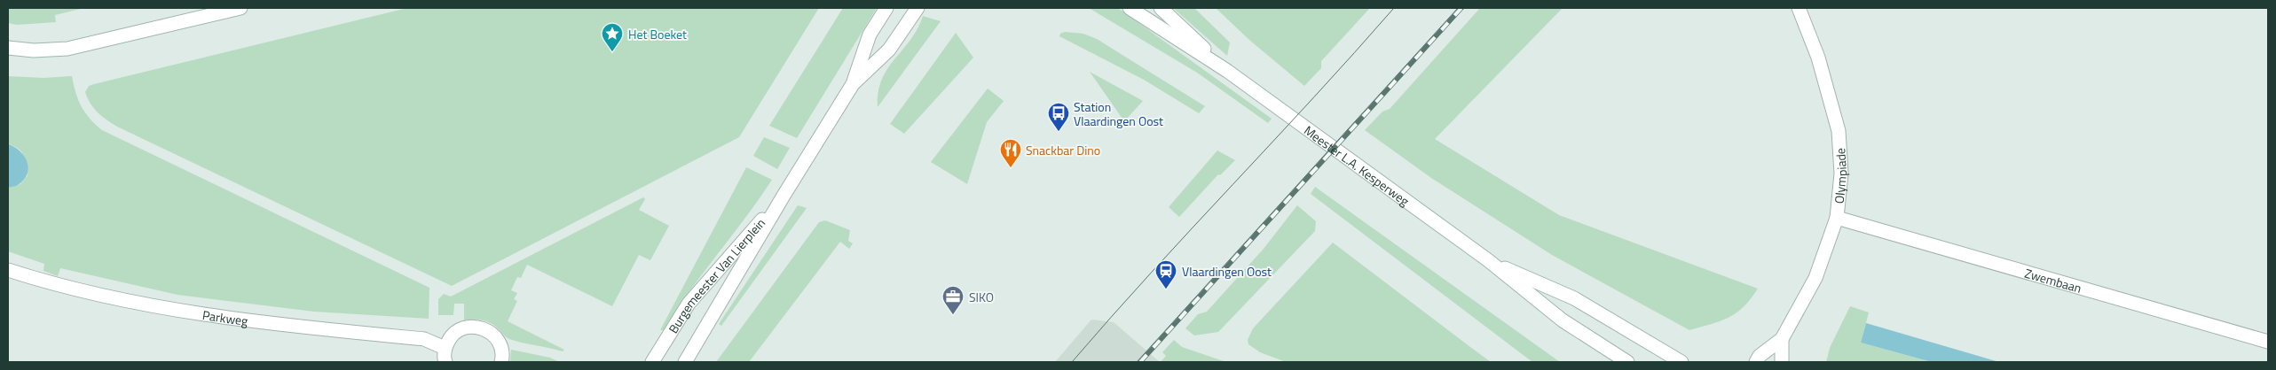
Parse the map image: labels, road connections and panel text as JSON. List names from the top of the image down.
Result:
{
  "streets": {
    "street": [
      "Meester L.A. Kesperweg",
      "Olympiade",
      "Burgemeester Van Lierplein",
      "Zwembaan",
      "Parkweg"
    ]
  },
  "crossings": [
    ["Olympiade", "Zwembaan"]
  ],
  "places": {
    "place": ["Het Boeket"],
    "bus stop": ["Station Vlaardingen Oost"],
    "restaurant": ["Snackbar Dino"],
    "station": ["Vlaardingen Oost"],
    "office": ["SIKO"]
  }
}
